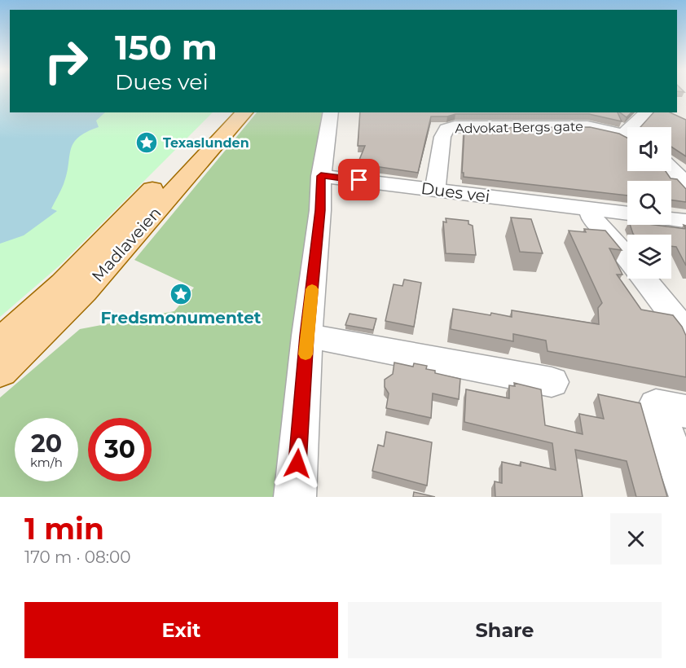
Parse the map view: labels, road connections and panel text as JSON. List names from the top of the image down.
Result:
{
  "streets": {
    "main road": ["Madlaveien"],
    "street": ["Advokat Bergs gate", "Dues vei"]
  },
  "crossings": [
    ["Advokat Bergs gate", "Dues vei"]
  ],
  "places": {
    "place": ["Texaslunden", "Fredsmonumentet"]
  },
  "page": {
    "turn": ["150 m", "Dues vei"],
    "speed": "20 km/h",
    "limit": "30",
    "heading": ["1 min", "170 m · 08:00"],
    "buttons": ["Exit", "Share"]
  }
}
